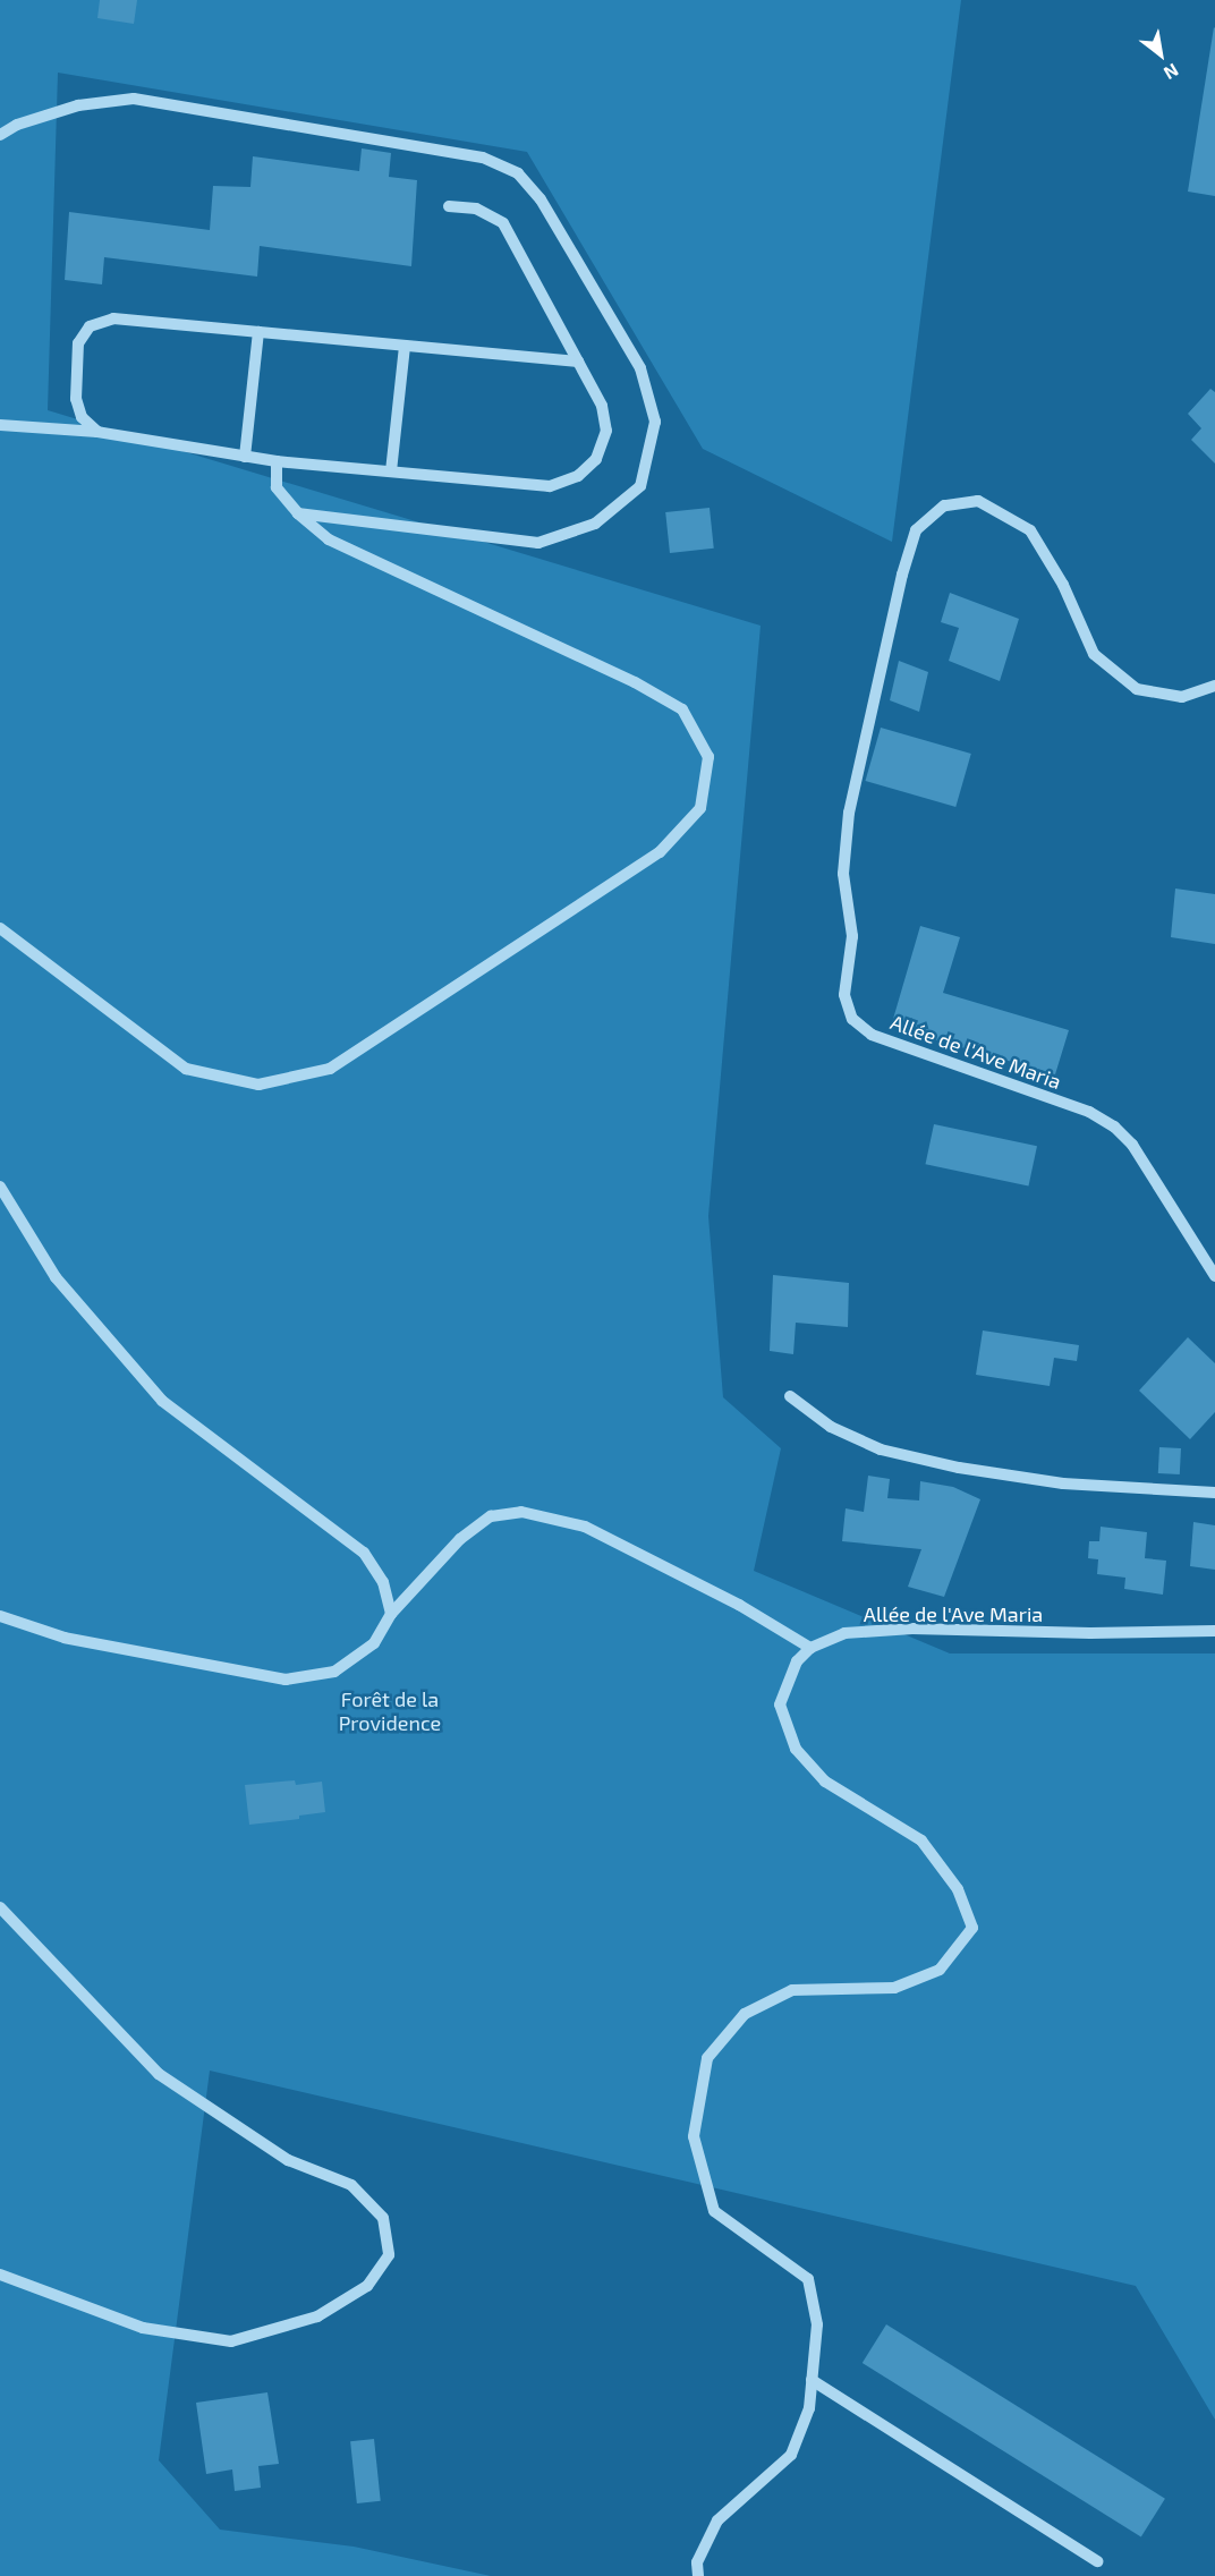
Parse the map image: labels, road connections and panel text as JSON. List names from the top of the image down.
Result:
{
  "streets": {
    "street": ["Allée de l'Ave Maria"]
  },
  "parks": ["Forêt de la Providence"],
  "north": "bottom right"
}
